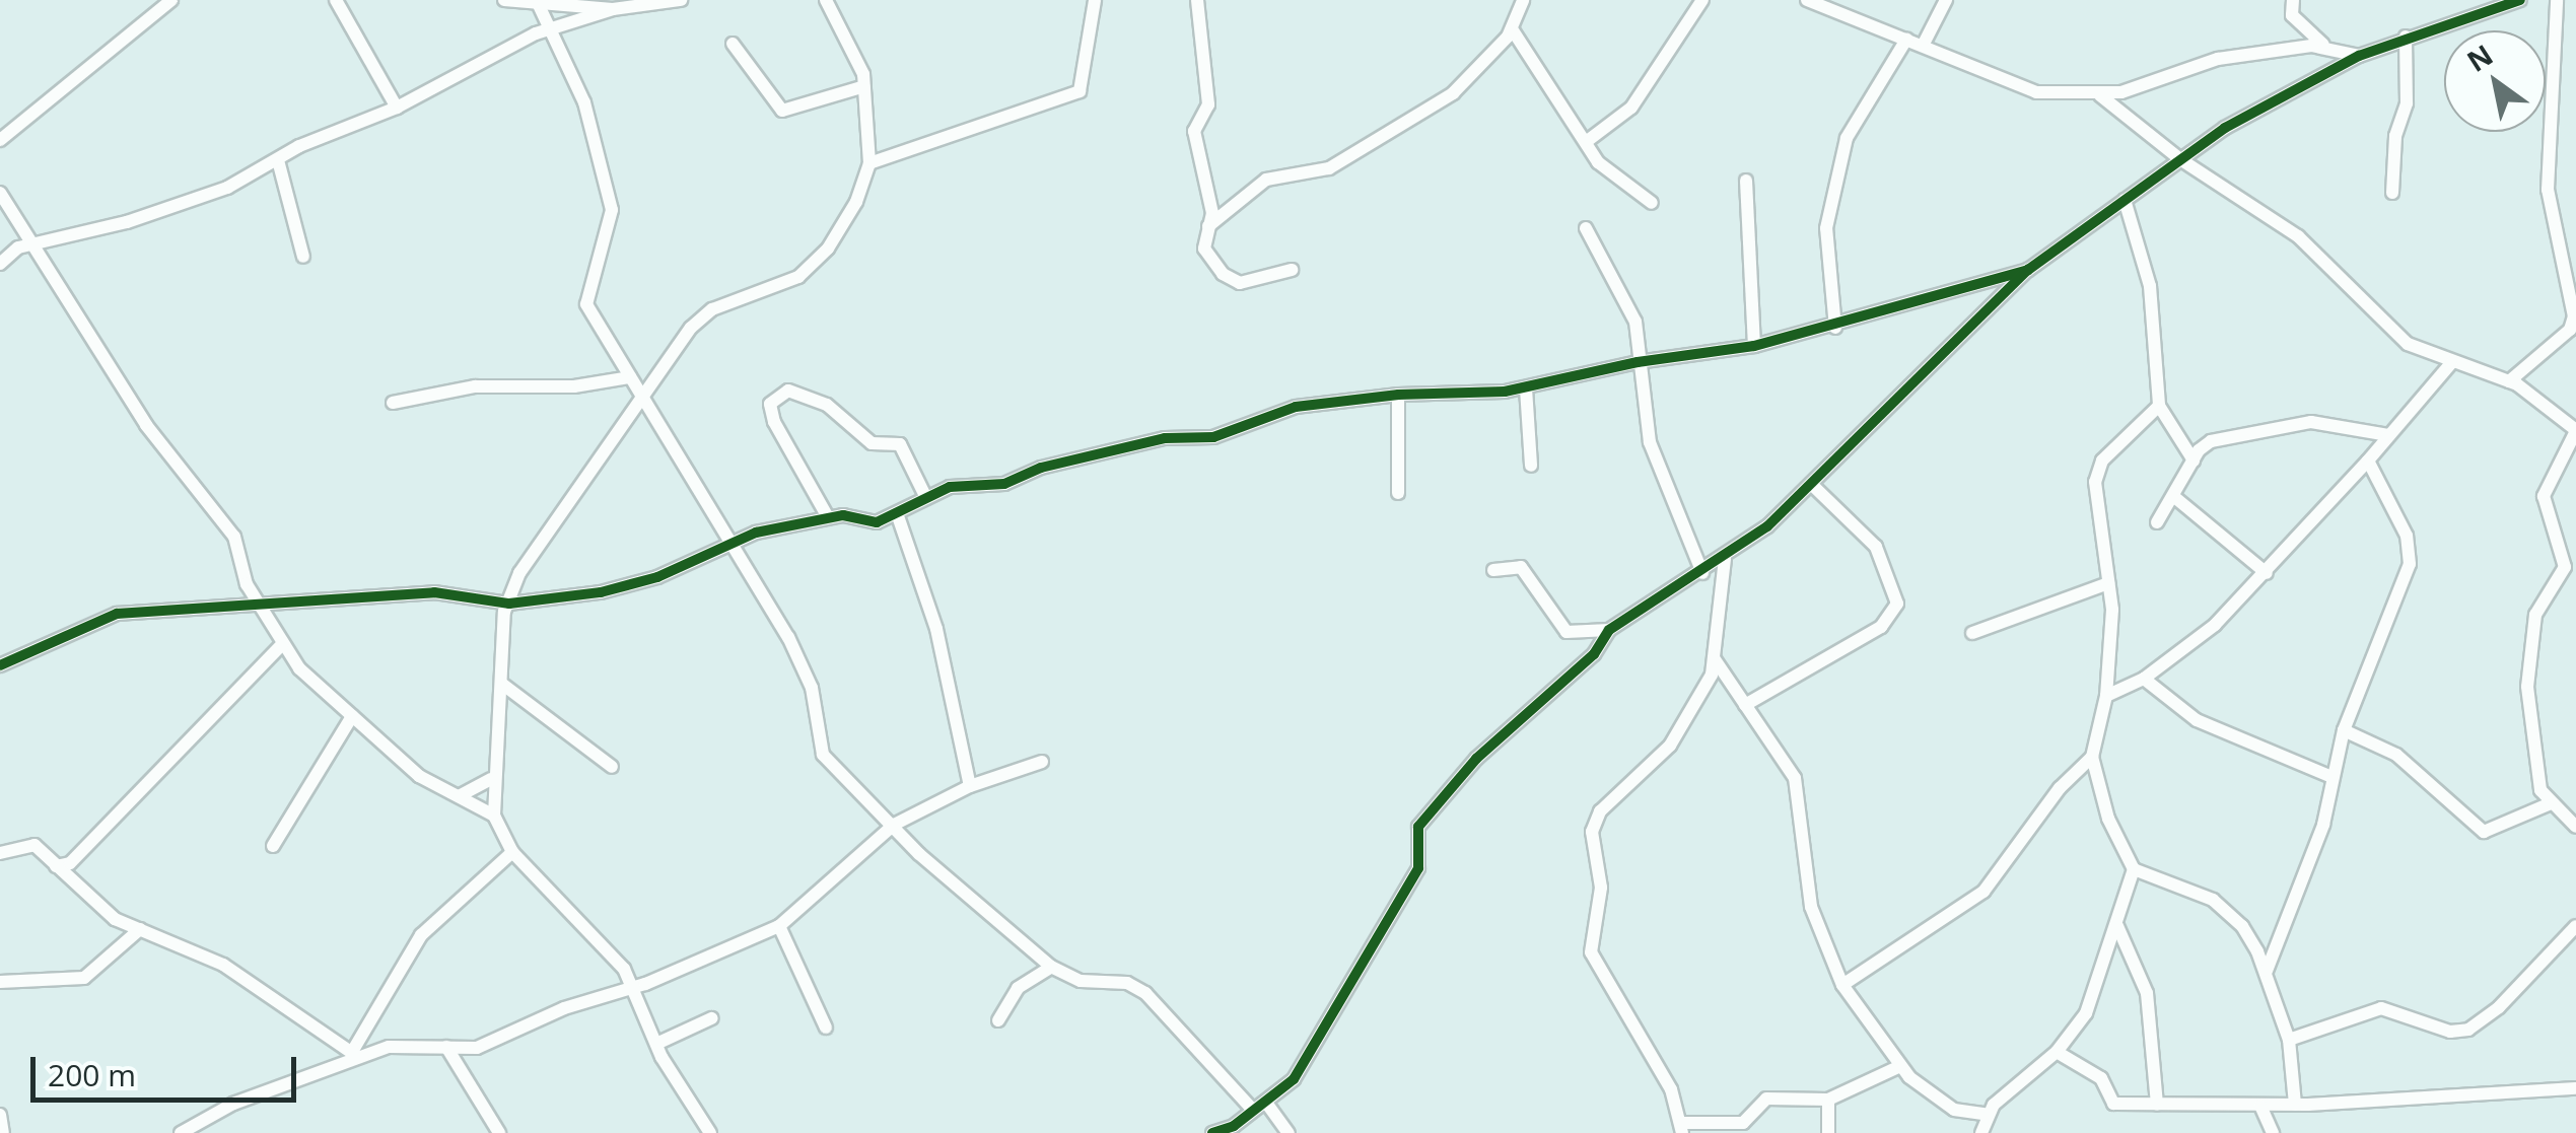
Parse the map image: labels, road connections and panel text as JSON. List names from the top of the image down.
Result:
{
  "scale_bar": "200 m",
  "north": "top left"
}
